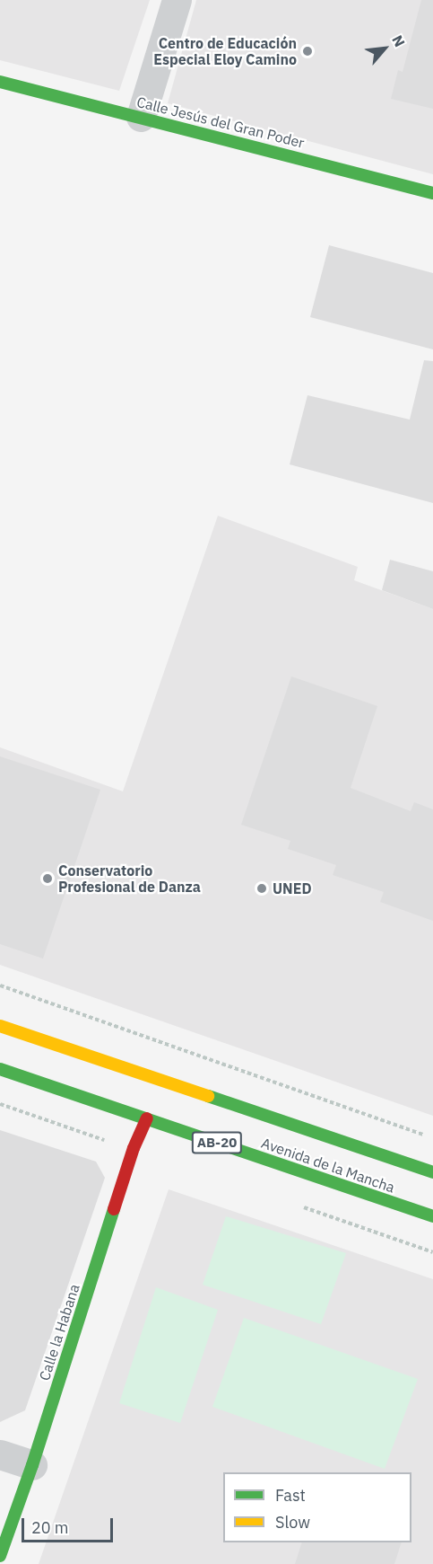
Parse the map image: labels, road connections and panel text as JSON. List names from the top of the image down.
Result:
{
  "streets": {
    "street": [
      "Calle Jesús del Gran Poder",
      "AB-20",
      "Avenida de la Mancha",
      "Calle la Habana"
    ]
  },
  "crossings": [
    ["Avenida de la Mancha", "Calle la Habana"]
  ],
  "places": ["Centro de Educación Especial Eloy Camino", "Conservatorio Profesional de Danza", "UNED"],
  "legend": ["Fast", "Slow"],
  "scale_bar": "20 m",
  "north": "top right"
}
